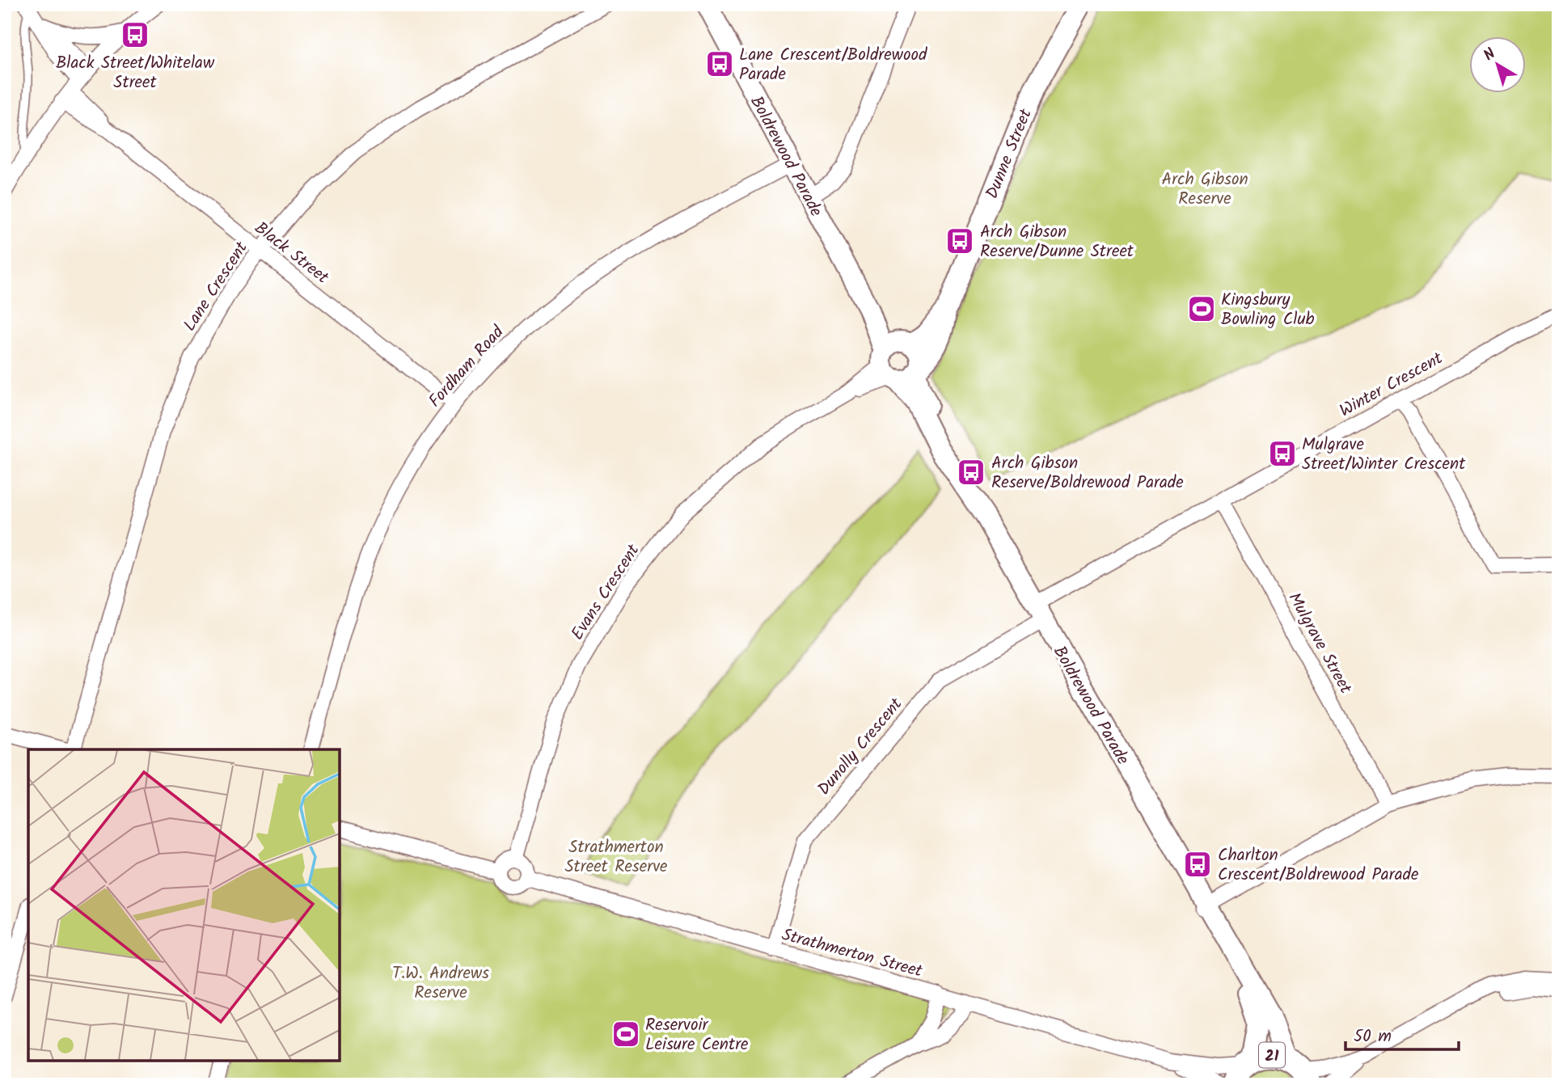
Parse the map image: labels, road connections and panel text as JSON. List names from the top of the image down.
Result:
{
  "streets": {
    "main road": ["Dunne Street", "Boldrewood Parade", "21"],
    "street": [
      "Black Street",
      "Lane Crescent",
      "Fordham Road",
      "Winter Crescent",
      "Evans Crescent",
      "Mulgrave Street",
      "Dunolly Crescent",
      "Strathmerton Street"
    ]
  },
  "crossings": [
    ["Dunne Street", "Boldrewood Parade"],
    ["Dunne Street", "Evans Crescent"],
    ["Boldrewood Parade", "Fordham Road"],
    ["Boldrewood Parade", "Winter Crescent"],
    ["Boldrewood Parade", "Evans Crescent"],
    ["Boldrewood Parade", "Dunolly Crescent"],
    ["Boldrewood Parade", "Strathmerton Street"],
    ["Boldrewood Parade", "21"],
    ["Black Street", "Lane Crescent"],
    ["Black Street", "Fordham Road"],
    ["Winter Crescent", "Mulgrave Street"],
    ["Winter Crescent", "Dunolly Crescent"],
    ["Evans Crescent", "Strathmerton Street"],
    ["Dunolly Crescent", "Strathmerton Street"],
    ["Strathmerton Street", "21"]
  ],
  "parks": ["Arch Gibson Reserve", "Strathmerton Street Reserve", "T.W. Andrews Reserve"],
  "places": {
    "bus stop": [
      "Black Street/Whitelaw Street",
      "Lane Crescent/Boldrewood Parade",
      "Arch Gibson Reserve/Dunne Street",
      "Mulgrave Street/Winter Crescent",
      "Arch Gibson Reserve/Boldrewood Parade",
      "Charlton Crescent/Boldrewood Parade"
    ],
    "sports": ["Kingsbury Bowling Club", "Reservoir Leisure Centre"]
  },
  "scale_bar": "50 m",
  "north": "top left"
}
